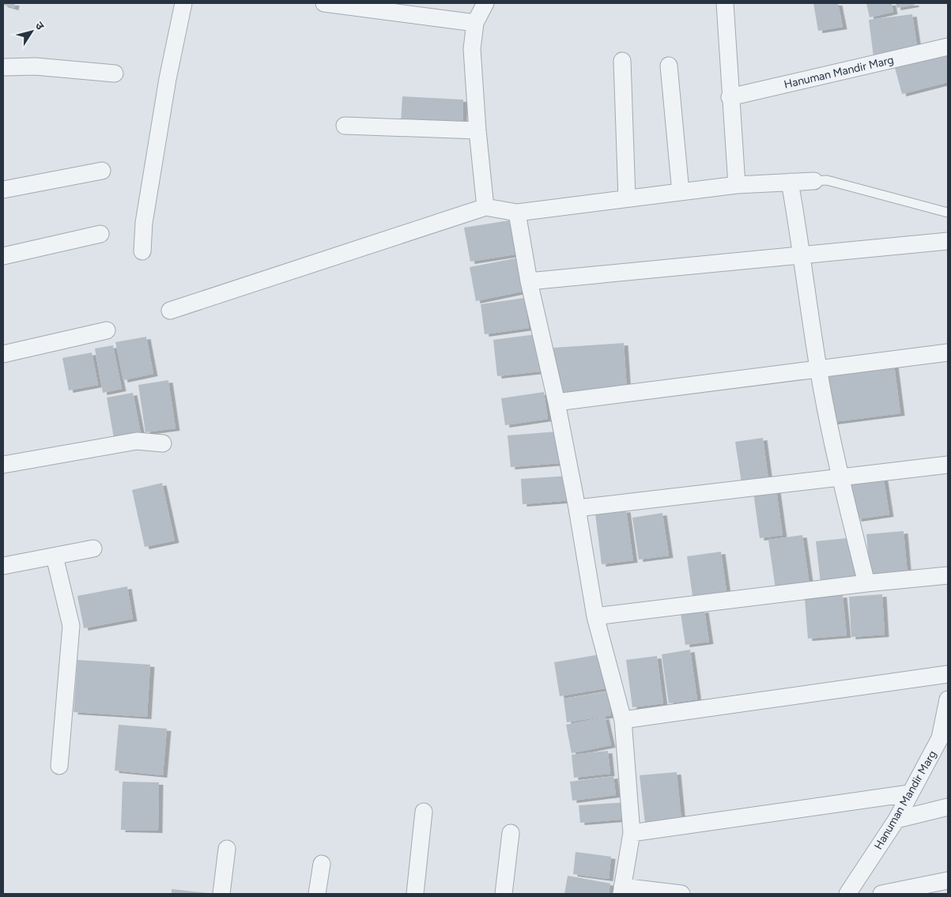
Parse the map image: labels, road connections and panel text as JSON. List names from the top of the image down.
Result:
{
  "streets": {
    "street": ["Hanuman Mandir Marg"]
  },
  "north": "top right"
}
